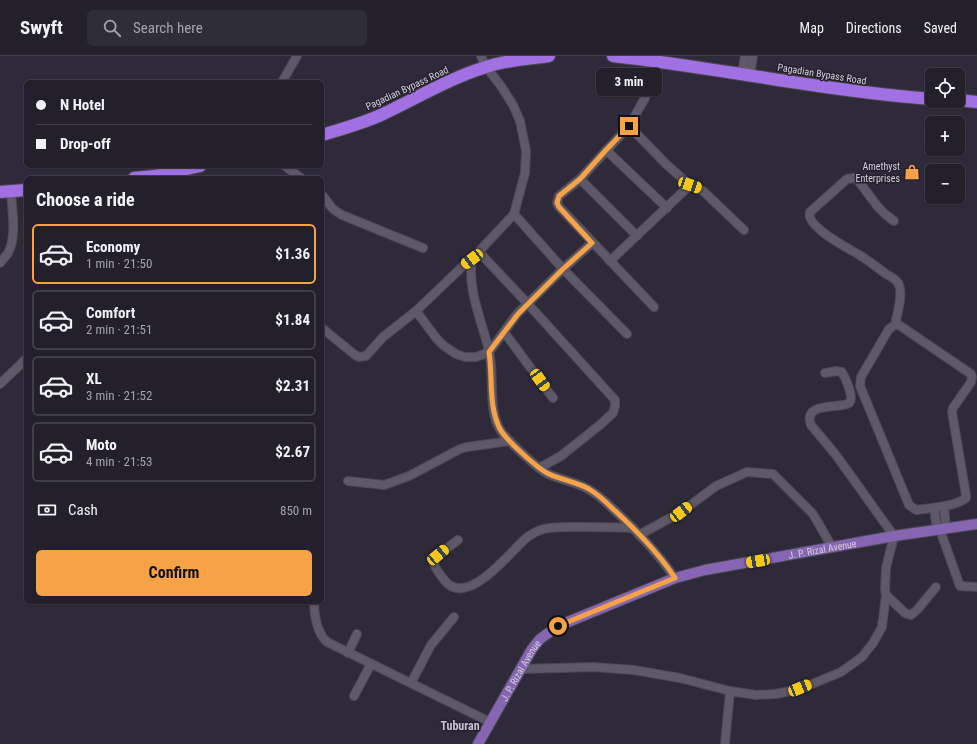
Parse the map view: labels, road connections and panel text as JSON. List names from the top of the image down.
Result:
{
  "streets": {
    "highway": ["Pagadian Bypass Road"],
    "main road": ["J. P. Rizal Avenue"]
  },
  "districts": ["Tuburan"],
  "places": {
    "shop": ["Amethyst Enterprises"]
  },
  "page": {
    "header": "Swyft",
    "search": "Search here",
    "nav": ["Map", "Directions", "Saved"],
    "map_buttons": ["+", "−"],
    "bubble": "3 min",
    "banner": ["N Hotel", "Drop-off"],
    "heading": "Choose a ride",
    "list": [
      {
        "name": "Economy",
        "note": "1 min · 21:50",
        "value": "$1.36"
      },
      {
        "name": "Comfort",
        "note": "2 min · 21:51",
        "value": "$1.84"
      },
      {
        "name": "XL",
        "note": "3 min · 21:52",
        "value": "$2.31"
      },
      {
        "name": "Moto",
        "note": "4 min · 21:53",
        "value": "$2.67"
      }
    ],
    "pay": ["Cash", "850 m"],
    "buttons": "Confirm"
  }
}
